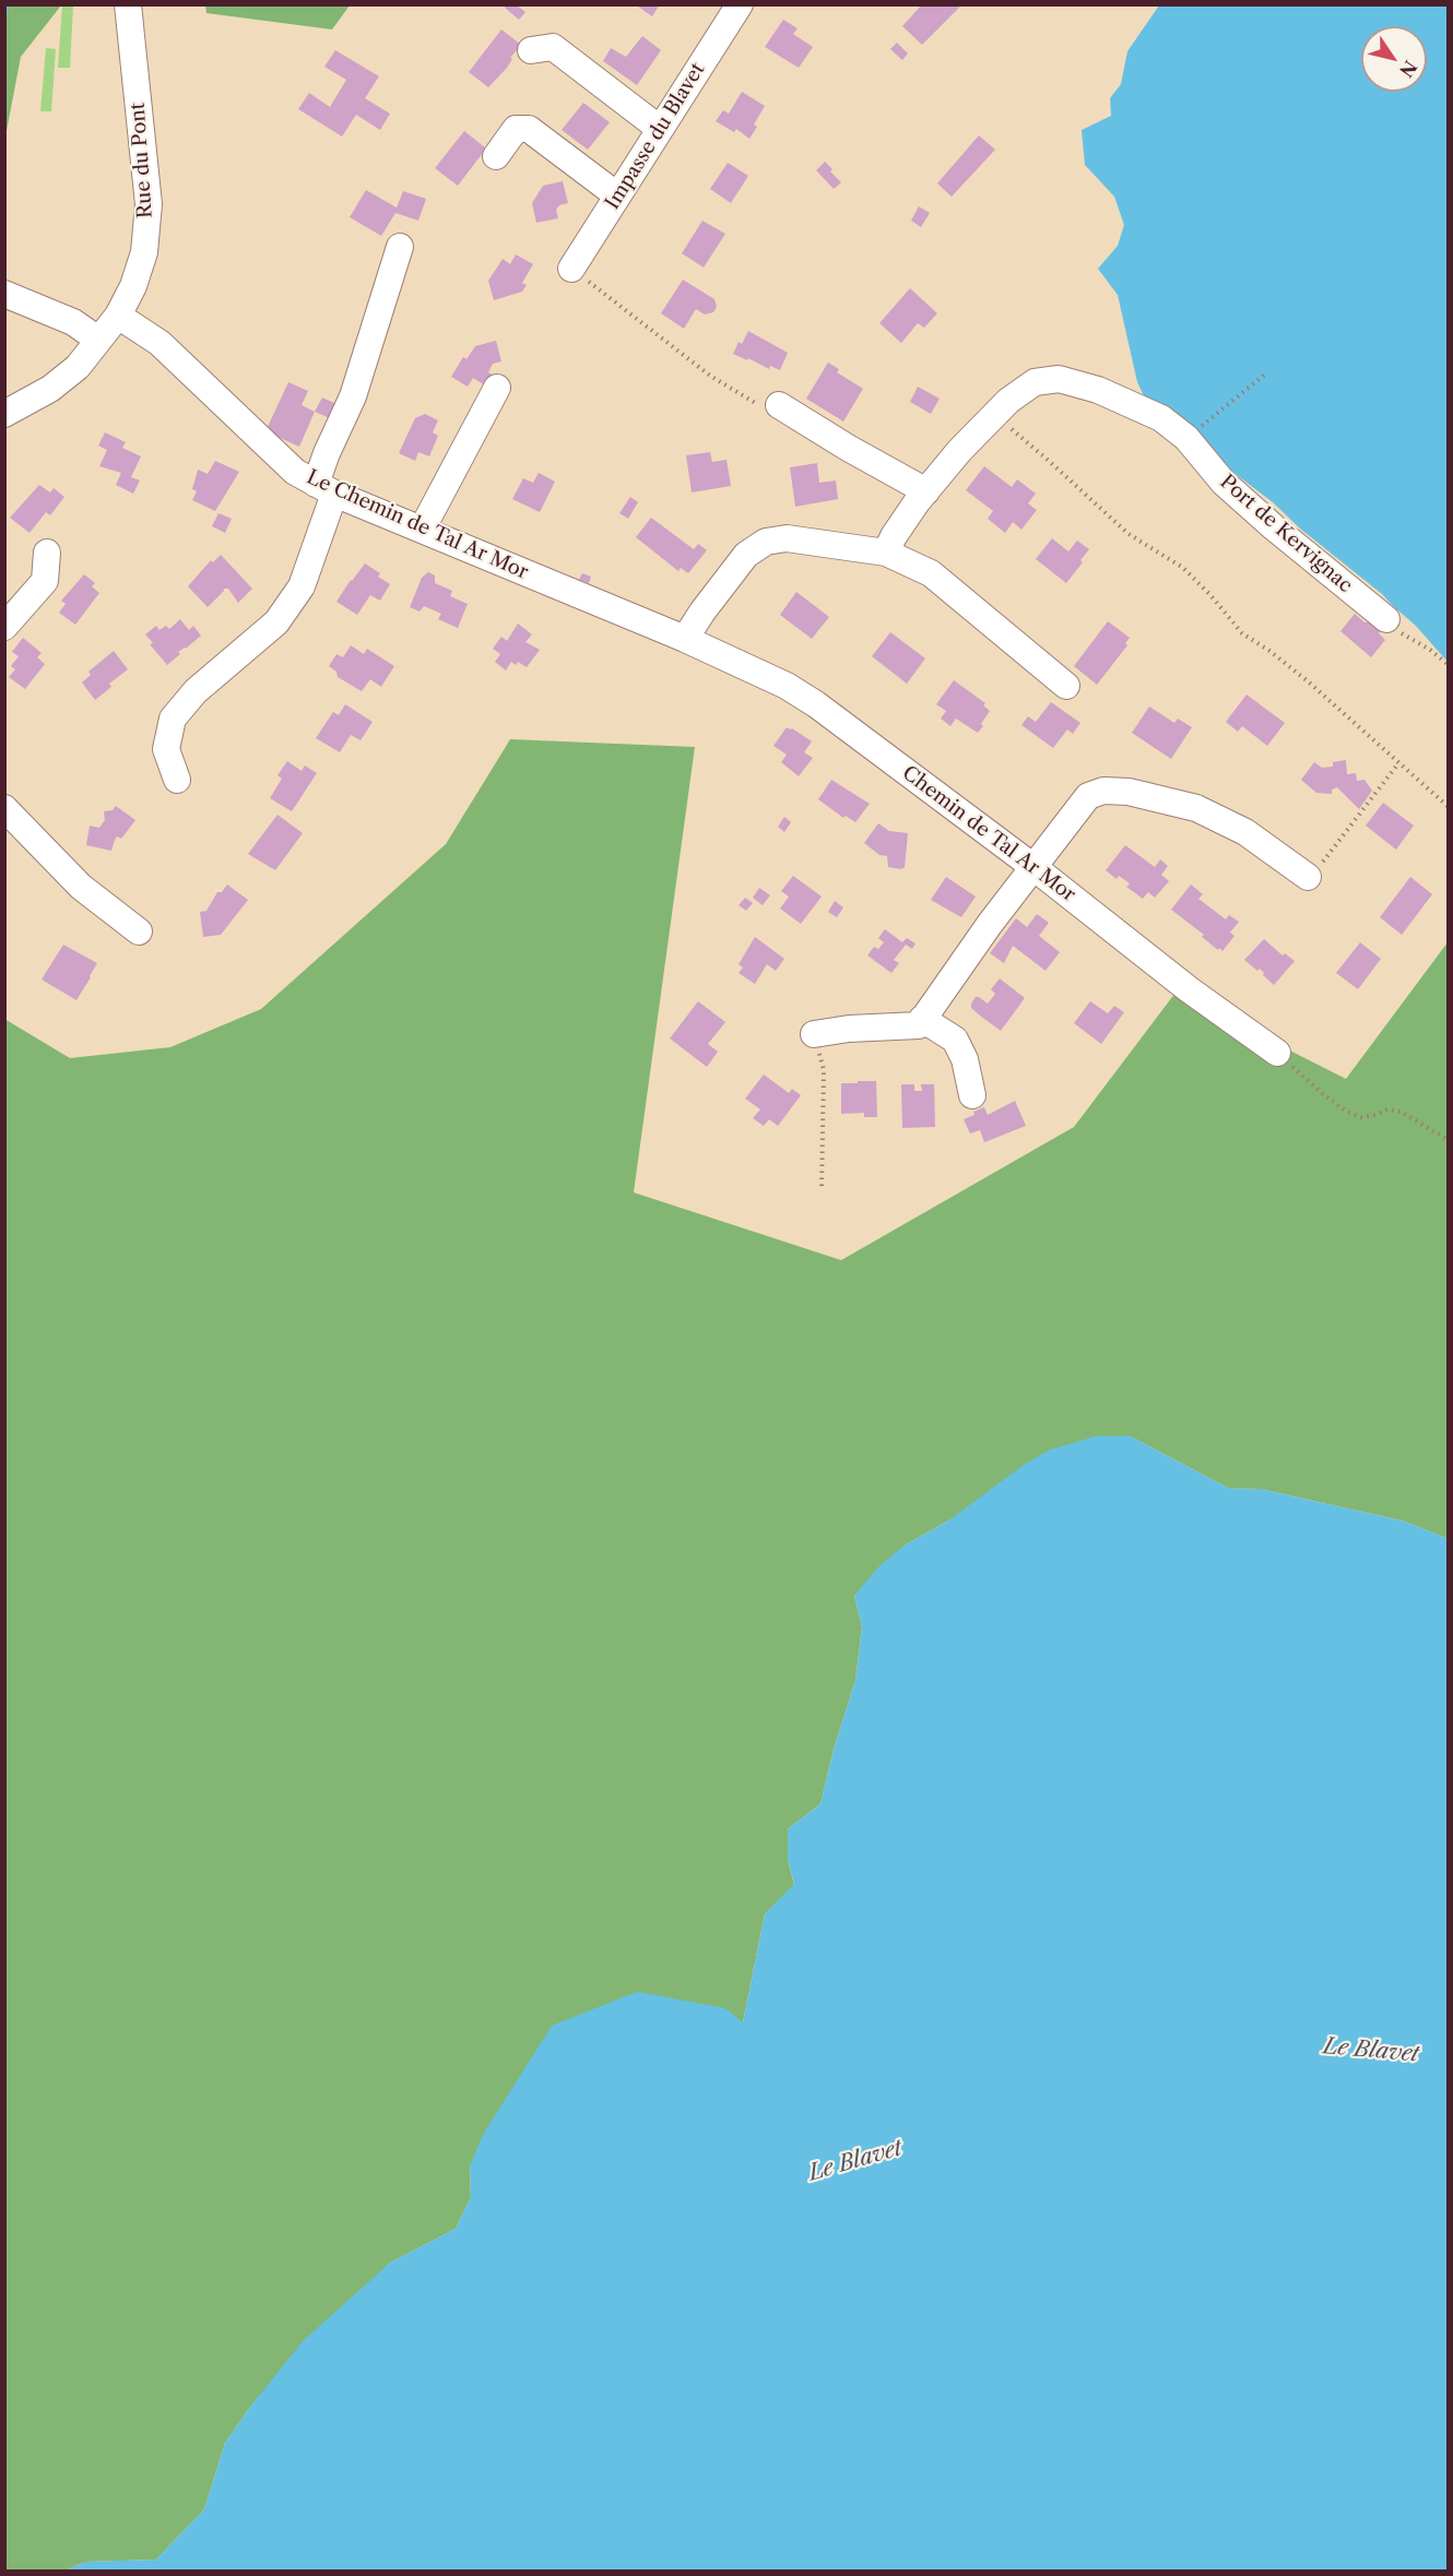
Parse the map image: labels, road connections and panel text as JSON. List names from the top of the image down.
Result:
{
  "streets": {
    "street": [
      "Impasse du Blavet",
      "Rue du Pont",
      "Le Chemin de Tal Ar Mor",
      "Port de Kervignac",
      "Chemin de Tal Ar Mor"
    ]
  },
  "crossings": [
    ["Rue du Pont", "Le Chemin de Tal Ar Mor"],
    ["Le Chemin de Tal Ar Mor", "Chemin de Tal Ar Mor"]
  ],
  "water": ["Le Blavet"],
  "north": "bottom right"
}
